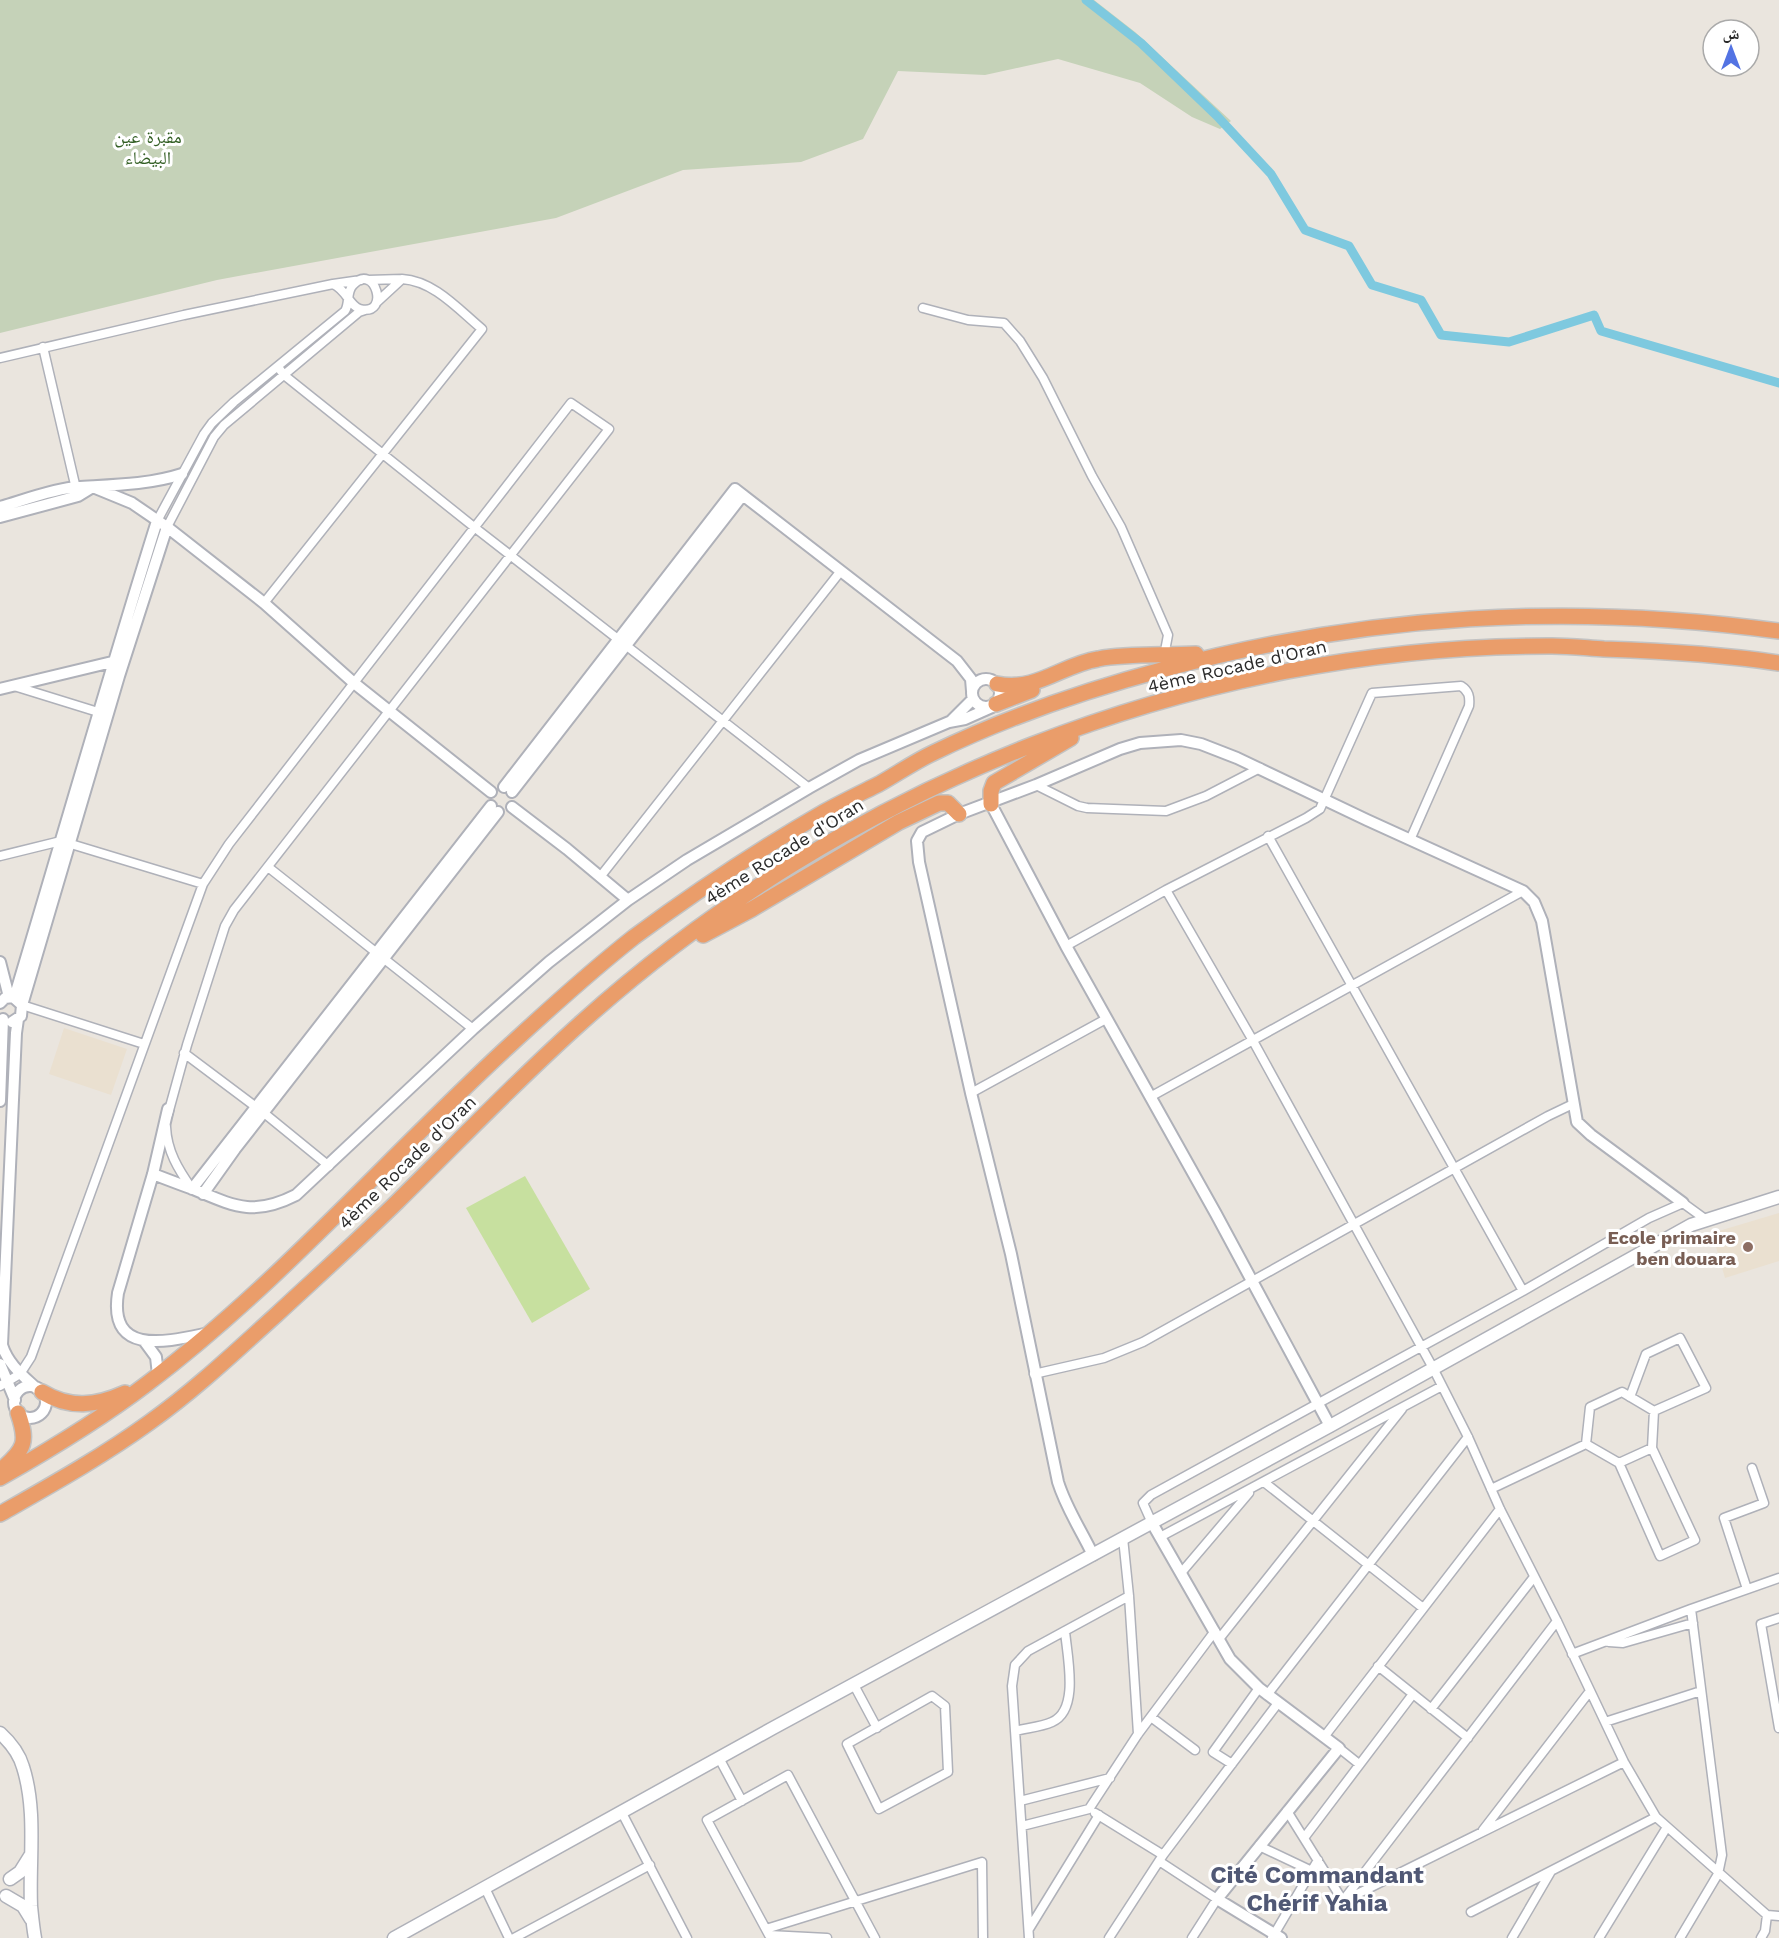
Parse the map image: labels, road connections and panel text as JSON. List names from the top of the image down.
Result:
{
  "streets": {
    "highway": ["4ème Rocade d'Oran"]
  },
  "districts": ["Cité Commandant Chérif Yahia"],
  "parks": ["مقبرة عين البيضاء"],
  "places": ["Ecole primaire ben douara"],
  "north": "top"
}
